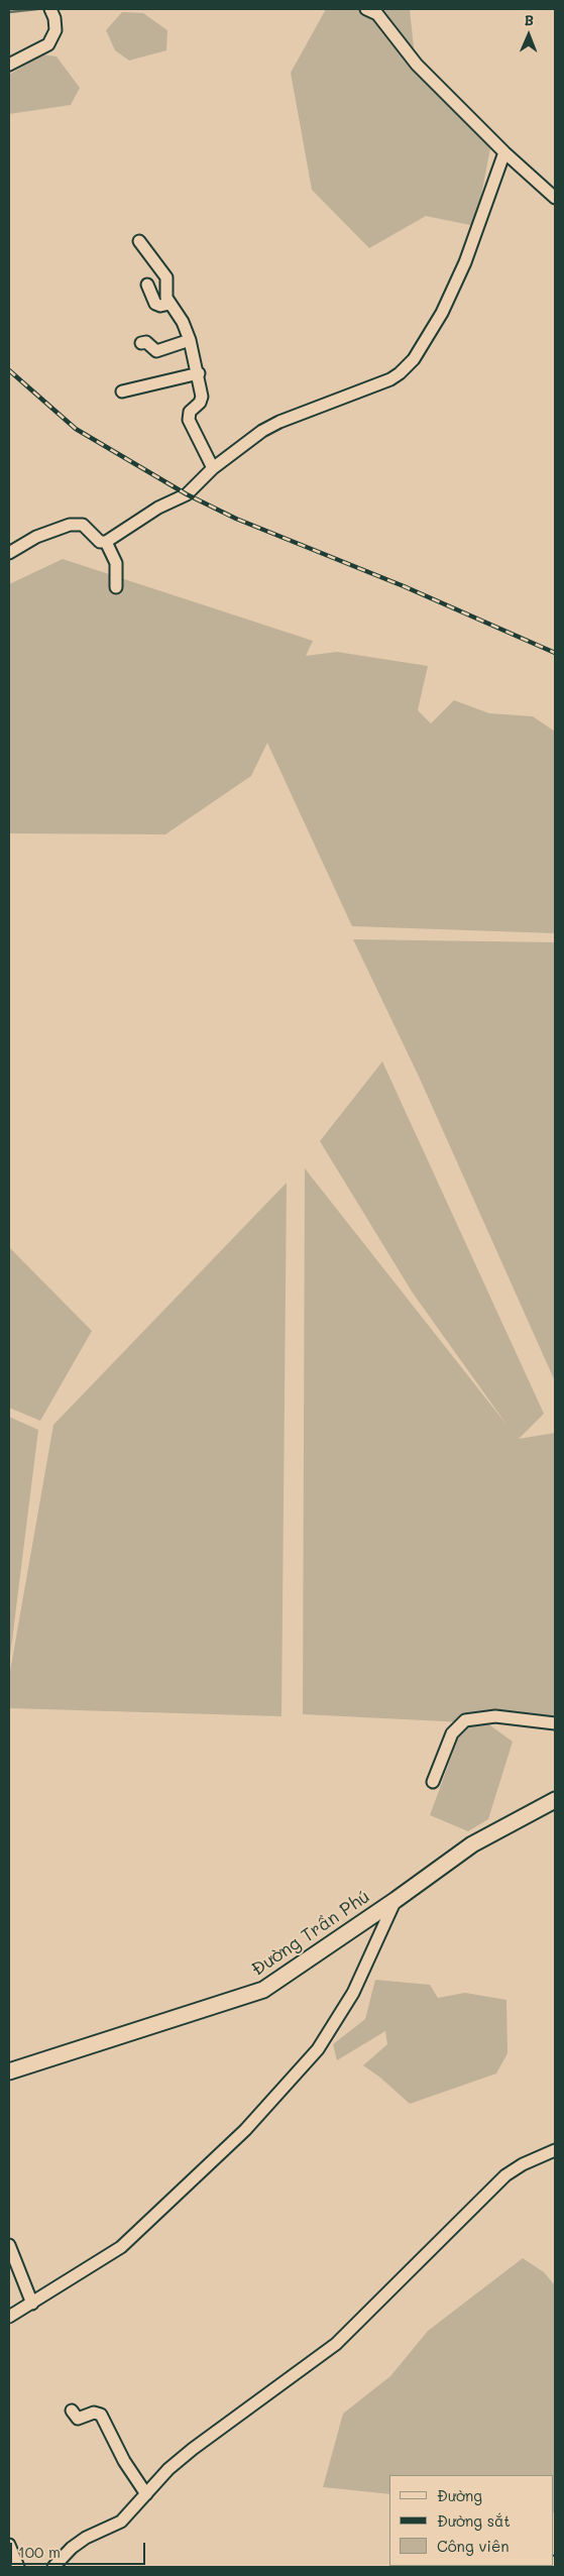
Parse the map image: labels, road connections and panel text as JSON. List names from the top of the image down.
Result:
{
  "streets": {
    "main road": ["Đường Trần Phú"]
  },
  "legend": ["Đường", "Đường sắt", "Công viên"],
  "scale_bar": "100 m",
  "north": "top"
}
